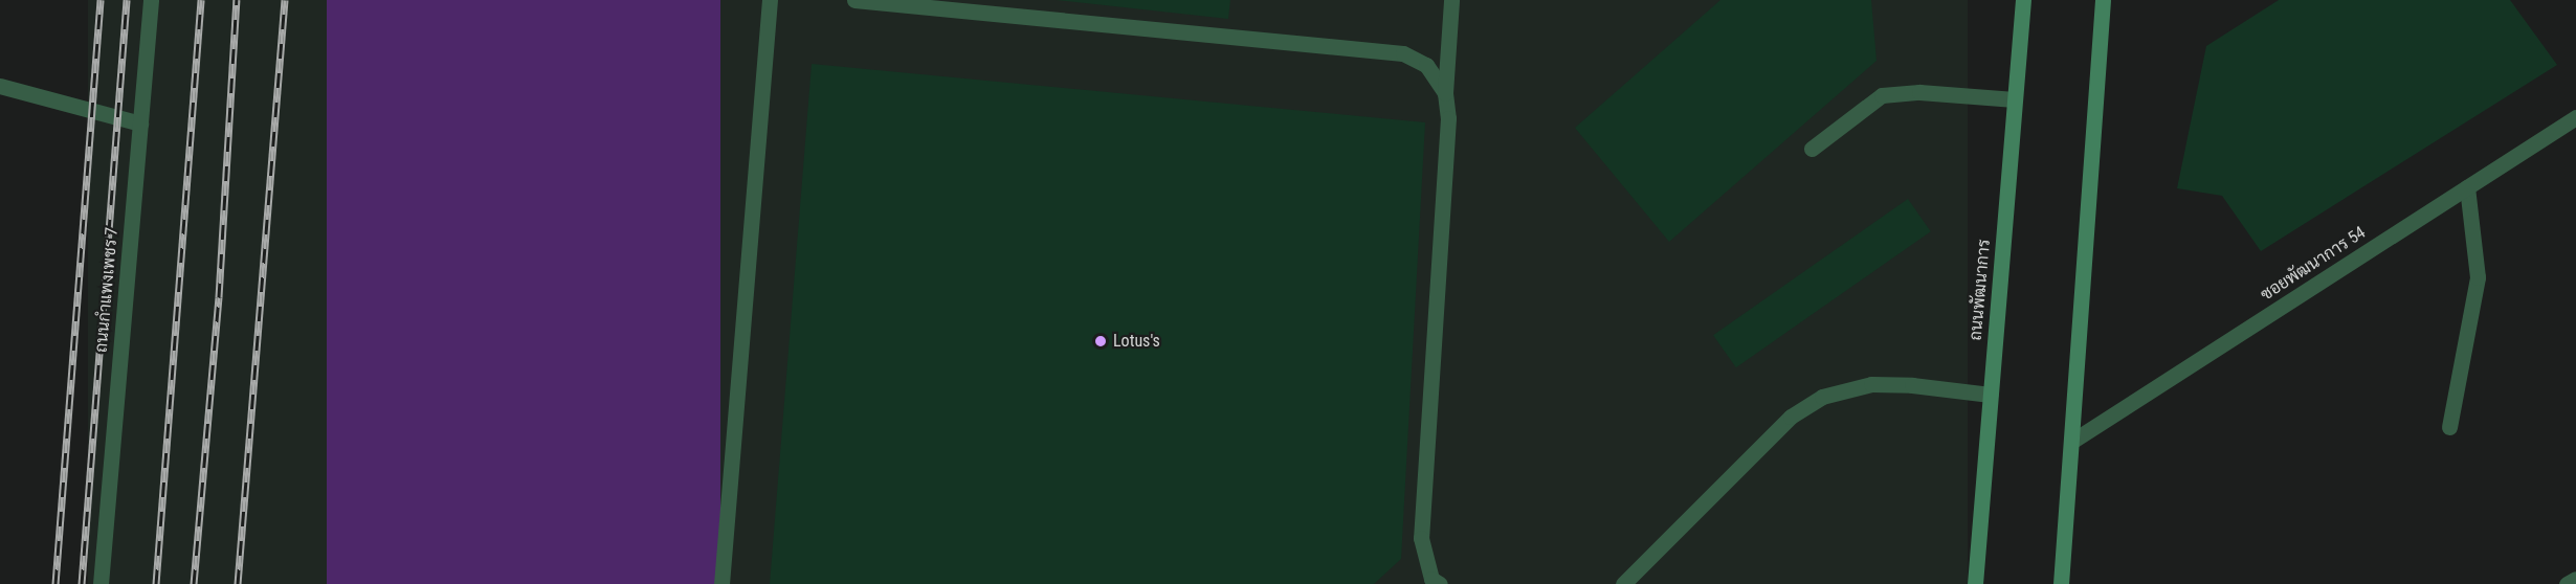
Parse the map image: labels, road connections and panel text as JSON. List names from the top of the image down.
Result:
{
  "streets": {
    "main road": ["ถนนพัฒนาการ"],
    "street": ["ซอยพัฒนาการ 54", "ถนนกำแพงเพชร 7"]
  },
  "places": ["Lotus's"]
}
